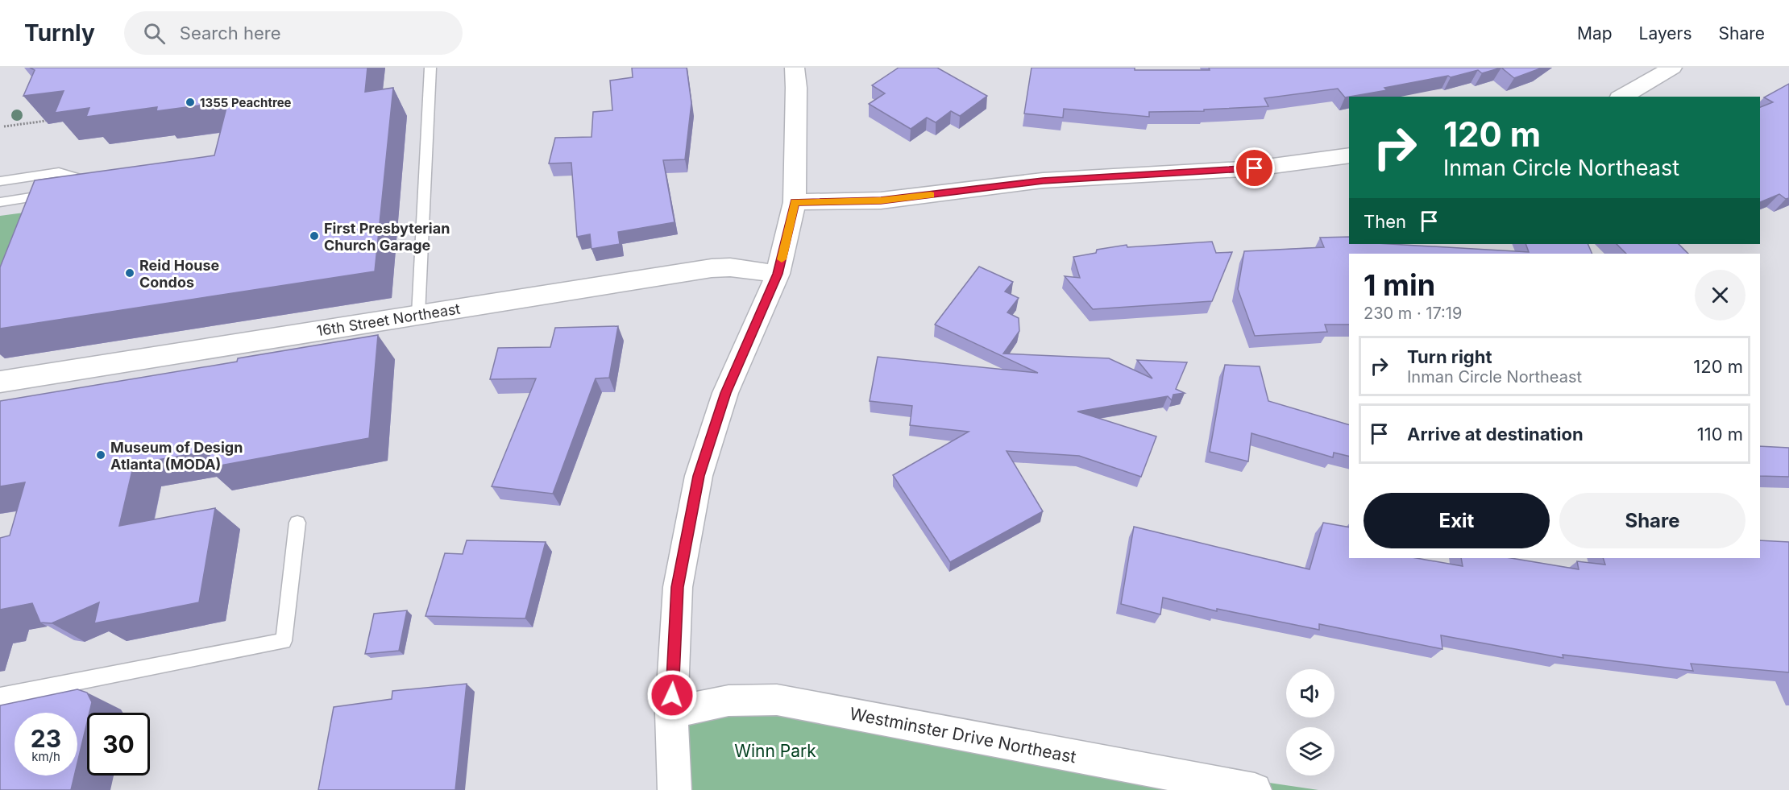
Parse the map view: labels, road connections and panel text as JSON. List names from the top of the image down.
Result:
{
  "streets": {
    "street": ["16th Street Northeast", "Westminster Drive Northeast"]
  },
  "parks": ["Winn Park"],
  "places": [
    "1355 Peachtree",
    "First Presbyterian Church Garage",
    "Reid House Condos",
    "Museum of Design Atlanta (MODA)"
  ],
  "page": {
    "header": "Turnly",
    "search": "Search here",
    "nav": ["Map", "Layers", "Share"],
    "turn": ["120 m", "Inman Circle Northeast"],
    "then": "Then",
    "heading": ["1 min", "230 m · 17:19"],
    "list": [
      {
        "name": "Turn right",
        "note": "Inman Circle Northeast",
        "value": "120 m"
      },
      {
        "name": "Arrive at destination",
        "value": "110 m"
      }
    ],
    "buttons": ["Exit", "Share"],
    "speed": "23 km/h",
    "limit": "30"
  }
}
